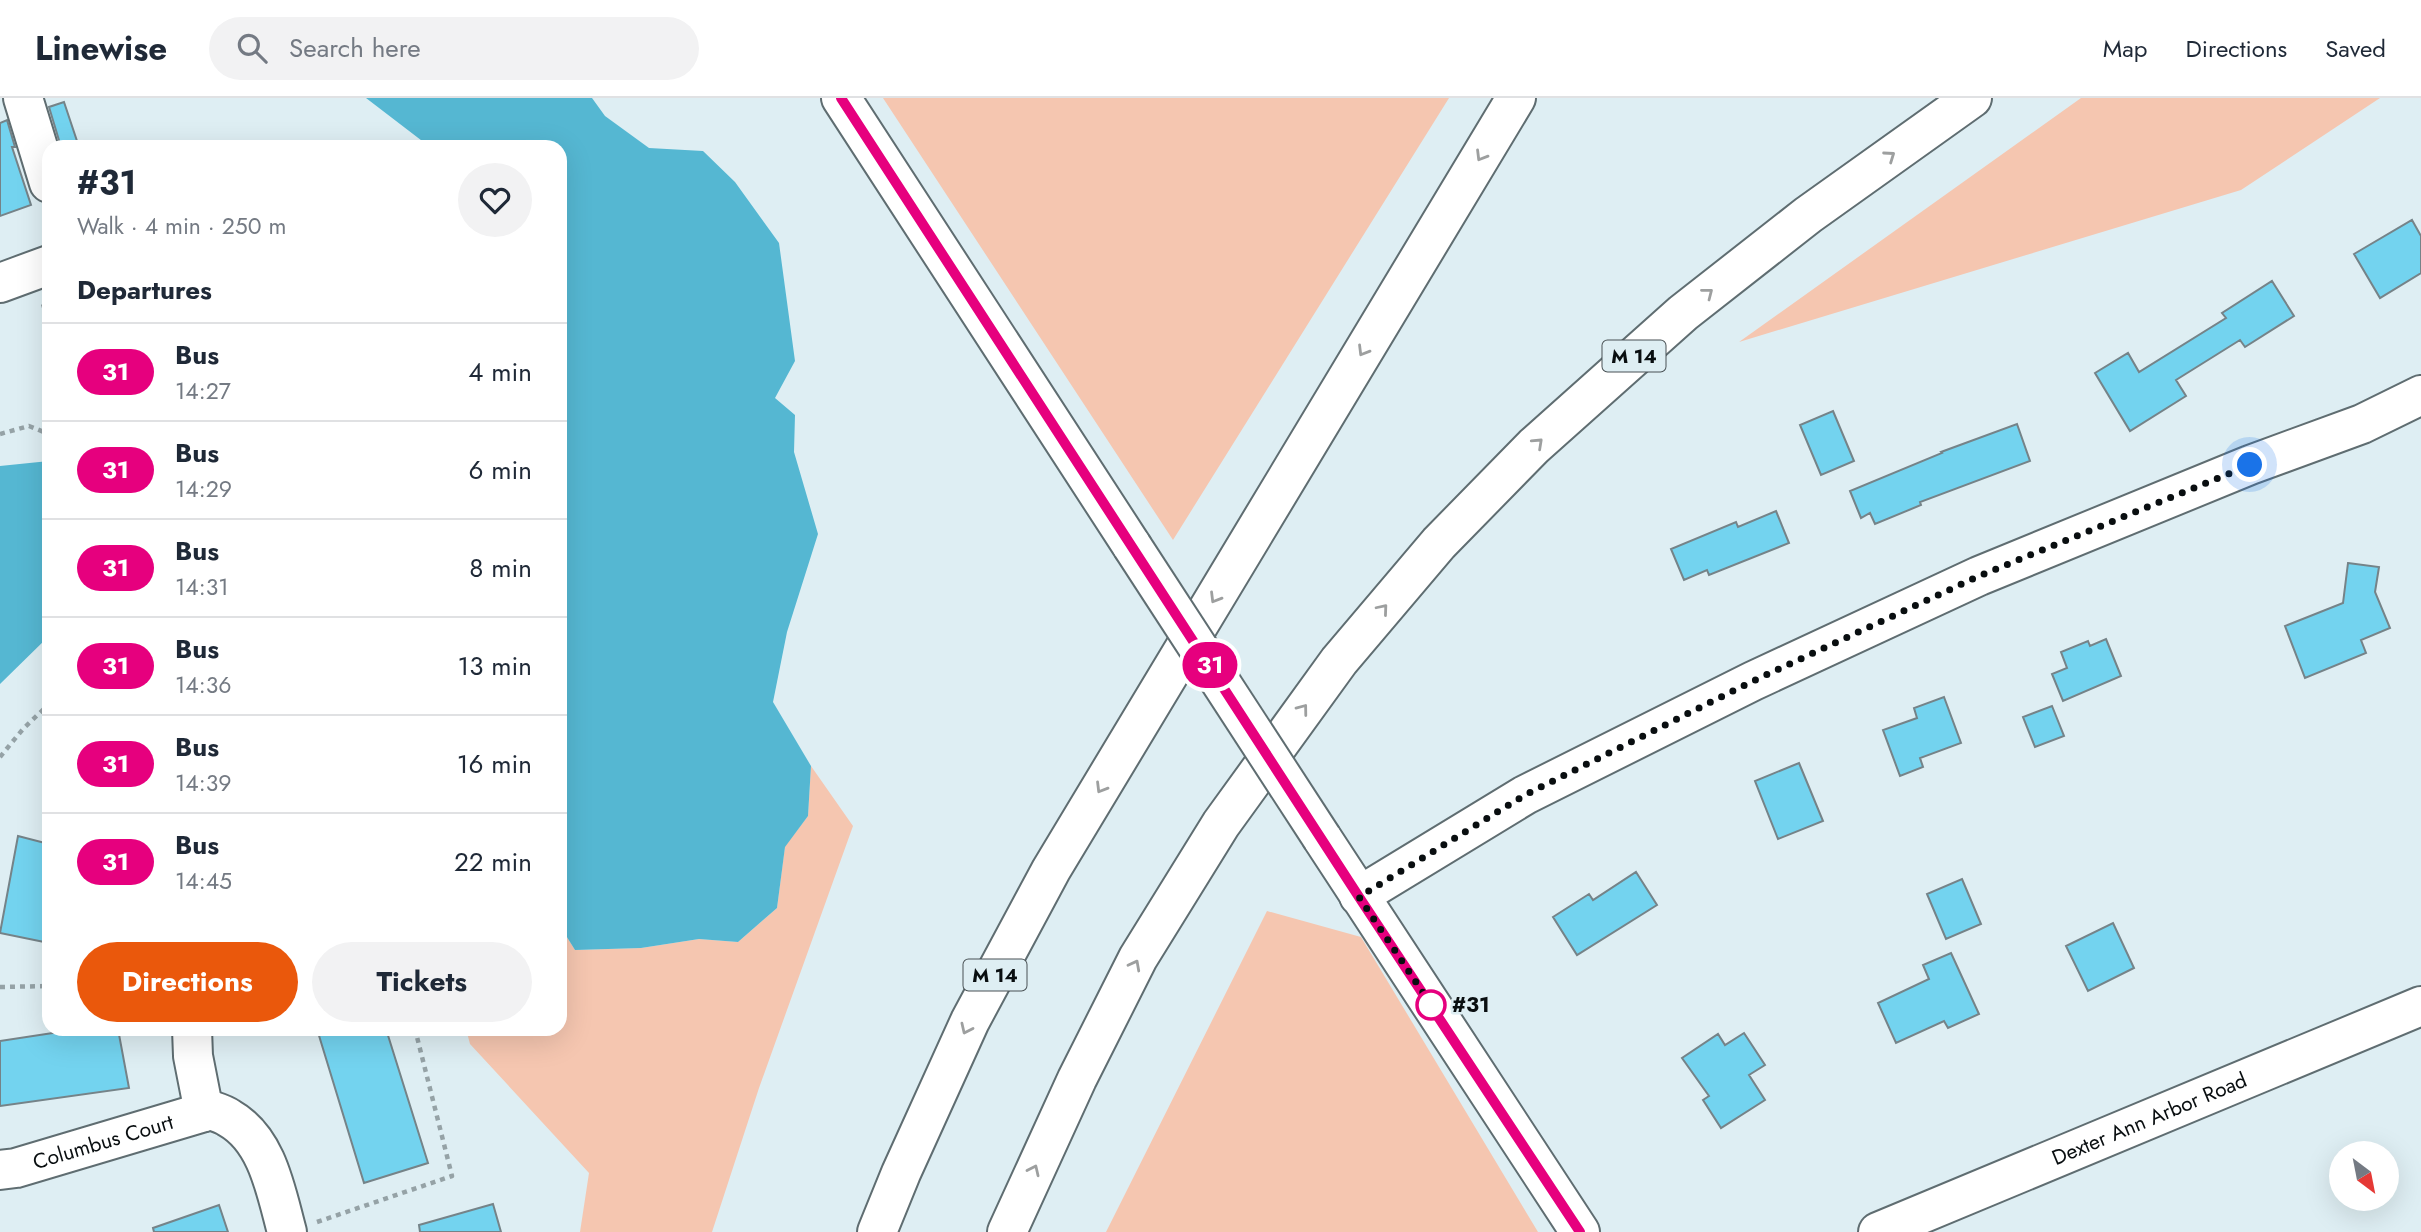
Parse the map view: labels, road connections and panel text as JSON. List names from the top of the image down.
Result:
{
  "streets": {
    "main road": ["M 14", "Dexter Ann Arbor Road", "Columbus Court"]
  },
  "places": ["#31"],
  "lines": ["bus line 31"],
  "north": "bottom right",
  "page": {
    "header": "Linewise",
    "search": "Search here",
    "nav": ["Map", "Directions", "Saved"],
    "on_map": "31",
    "heading": [
      ["#31", "Walk · 4 min · 250 m"],
      "Departures"
    ],
    "list": [
      {
        "mark": "31",
        "name": "Bus",
        "note": "14:27",
        "value": "4 min"
      },
      {
        "mark": "31",
        "name": "Bus",
        "note": "14:29",
        "value": "6 min"
      },
      {
        "mark": "31",
        "name": "Bus",
        "note": "14:31",
        "value": "8 min"
      },
      {
        "mark": "31",
        "name": "Bus",
        "note": "14:36",
        "value": "13 min"
      },
      {
        "mark": "31",
        "name": "Bus",
        "note": "14:39",
        "value": "16 min"
      },
      {
        "mark": "31",
        "name": "Bus",
        "note": "14:45",
        "value": "22 min"
      }
    ],
    "buttons": ["Directions", "Tickets"]
  }
}
